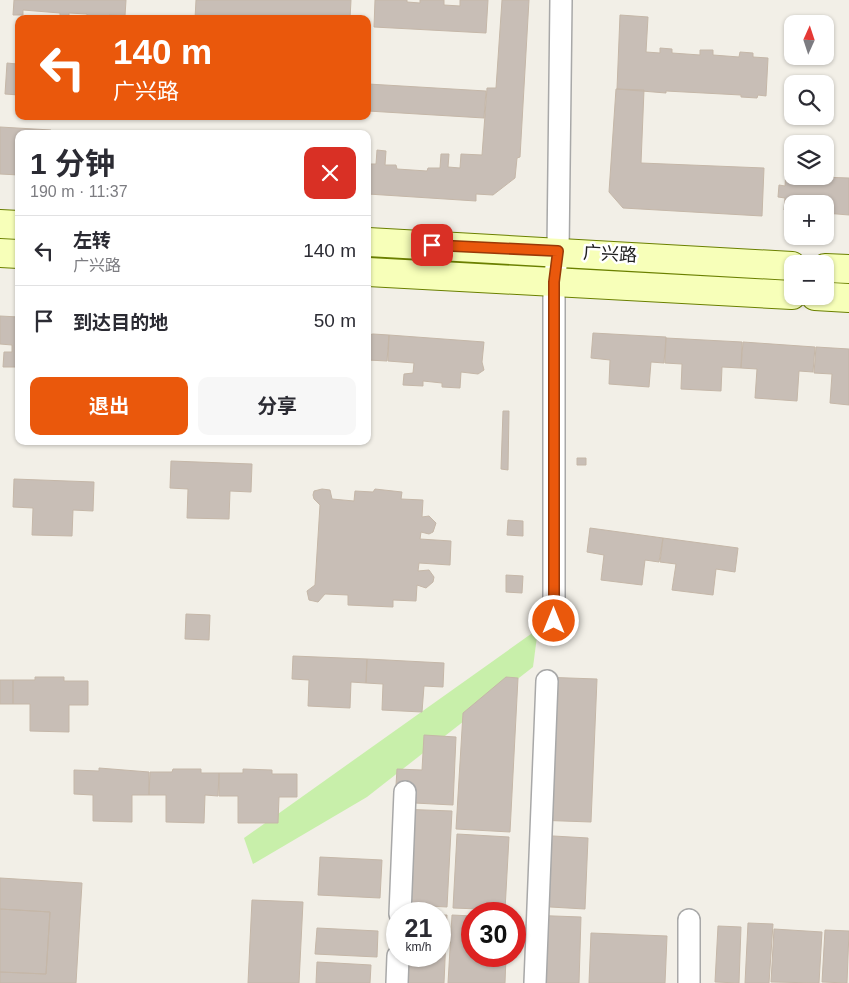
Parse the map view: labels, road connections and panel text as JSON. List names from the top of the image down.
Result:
{
  "streets": {
    "street": ["广兴路"]
  },
  "north": "top",
  "page": {
    "map_buttons": ["+", "−"],
    "turn": ["140 m", "广兴路"],
    "heading": ["1 分钟", "190 m · 11:37"],
    "list": [
      {
        "name": "左转",
        "note": "广兴路",
        "value": "140 m"
      },
      {
        "name": "到达目的地",
        "value": "50 m"
      }
    ],
    "buttons": ["退出", "分享"],
    "speed": "21 km/h",
    "limit": "30"
  }
}
